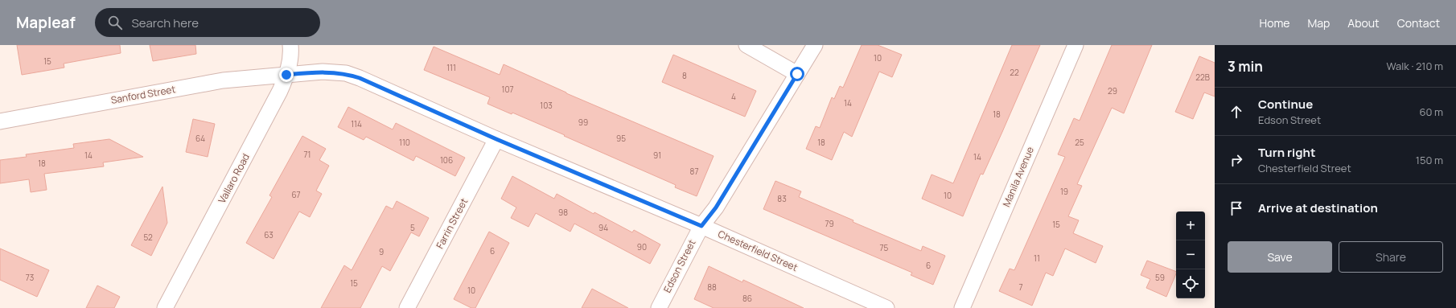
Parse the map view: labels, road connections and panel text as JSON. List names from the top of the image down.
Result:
{
  "streets": {
    "street": [
      "Sanford Street",
      "Manila Avenue",
      "Vallaro Road",
      "Farrin Street",
      "Chesterfield Street",
      "Edson Street"
    ]
  },
  "crossings": [
    ["Sanford Street", "Vallaro Road"],
    ["Sanford Street", "Chesterfield Street"],
    ["Vallaro Road", "Chesterfield Street"],
    ["Farrin Street", "Chesterfield Street"],
    ["Chesterfield Street", "Edson Street"]
  ],
  "house_numbers": [
    "10",
    "15",
    "111",
    "22",
    "8",
    "22B",
    "107",
    "29",
    "4",
    "14",
    "103",
    "18",
    "99",
    "114",
    "64",
    "95",
    "110",
    "18",
    "25",
    "71",
    "14",
    "91",
    "14",
    "106",
    "18",
    "87",
    "19",
    "67",
    "10",
    "83",
    "98",
    "79",
    "15",
    "5",
    "94",
    "63",
    "52",
    "90",
    "75",
    "6",
    "9",
    "11",
    "6",
    "73",
    "59",
    "15",
    "88",
    "7",
    "10",
    "86"
  ],
  "page": {
    "header": "Mapleaf",
    "search": "Search here",
    "nav": [
      "Home",
      "Map",
      "About",
      "Contact"
    ],
    "heading": ["3 min", "Walk · 210 m"],
    "list": [
      ["Continue", "Edson Street", "60 m"],
      ["Turn right", "Chesterfield Street", "150 m"],
      "Arrive at destination"
    ],
    "map_buttons": ["+", "−"],
    "buttons": ["Save", "Share"]
  }
}
